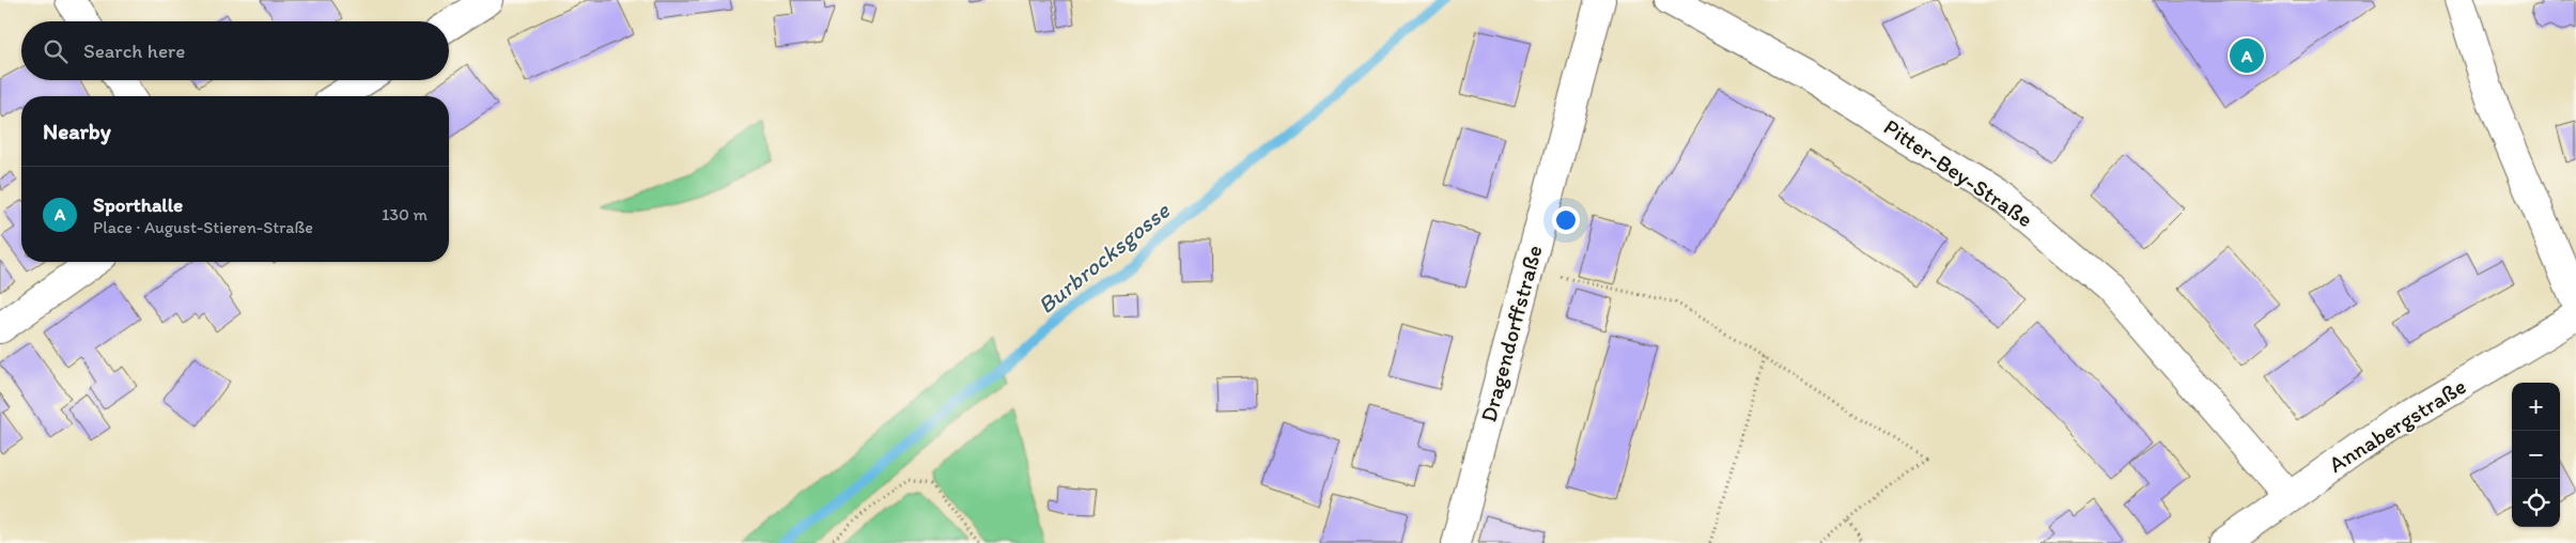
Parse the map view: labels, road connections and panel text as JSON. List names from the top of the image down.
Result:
{
  "streets": {
    "street": ["Pitter-Bey-Straße", "Dragendorffstraße", "Annabergstraße"]
  },
  "crossings": [
    ["Pitter-Bey-Straße", "Annabergstraße"]
  ],
  "water": ["Burbrocksgosse"],
  "page": {
    "search": "Search here",
    "pins": "A",
    "heading": "Nearby",
    "list": [
      {
        "mark": "A",
        "name": "Sporthalle",
        "note": "Place · August-Stieren-Straße",
        "value": "130 m"
      }
    ],
    "map_buttons": ["+", "−"]
  }
}
